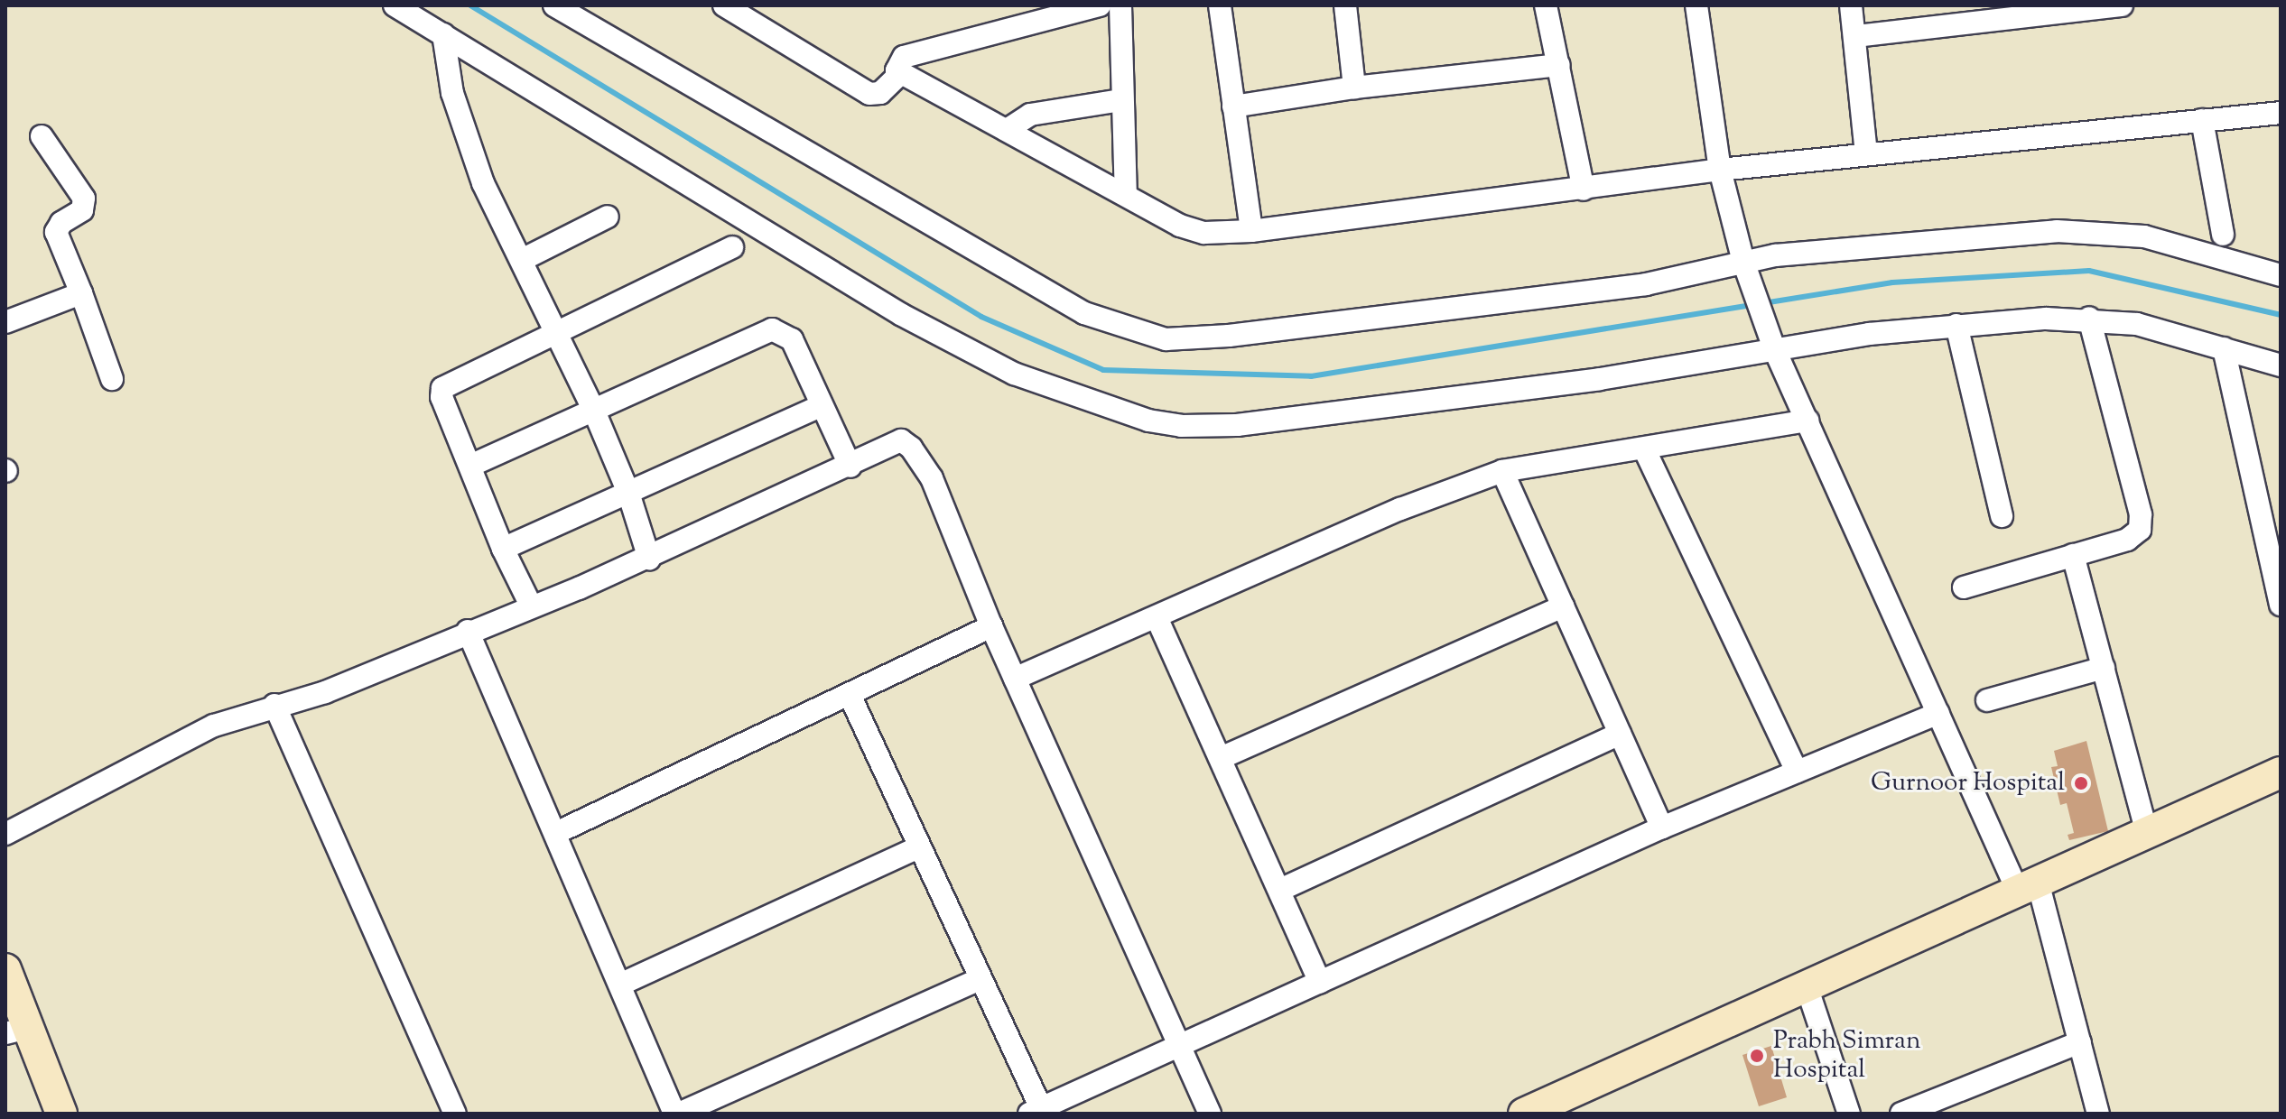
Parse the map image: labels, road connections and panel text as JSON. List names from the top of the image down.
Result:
{
  "places": ["Gurnoor Hospital", "Prabh Simran Hospital"]
}
